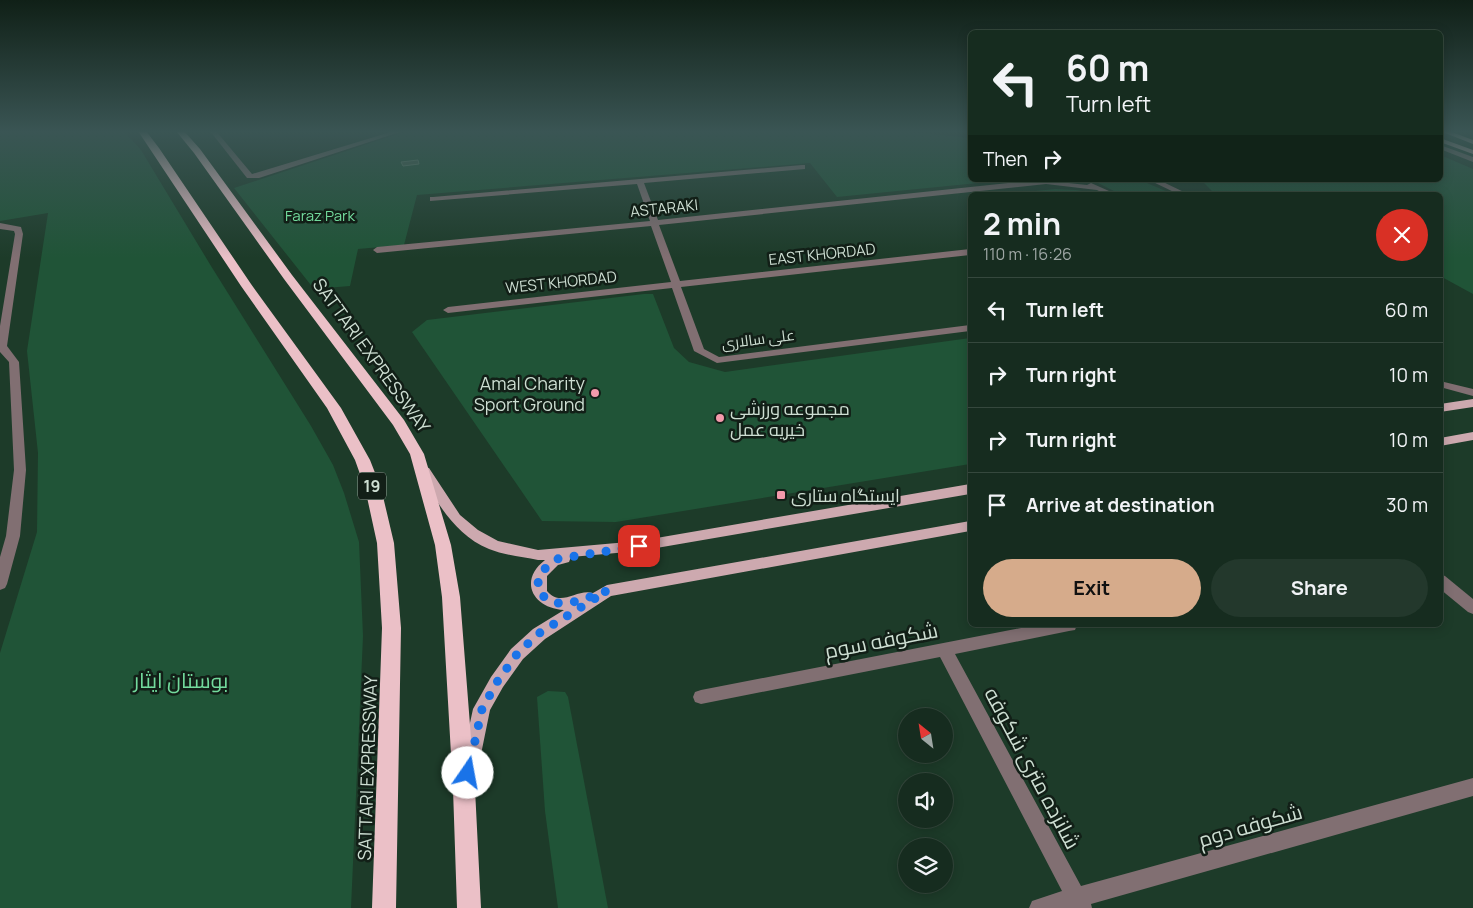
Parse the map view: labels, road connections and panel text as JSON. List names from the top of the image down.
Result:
{
  "streets": {
    "highway": ["SATTARI EXPRESSWAY", "19"],
    "street": [
      "ASTARAKI",
      "EAST KHORDAD",
      "WEST KHORDAD",
      "علی سالاری",
      "شکوفه سوم",
      "شانزده متری شکوفه",
      "شکوفه دوم"
    ]
  },
  "crossings": [
    ["ASTARAKI", "علی سالاری"],
    ["EAST KHORDAD", "WEST KHORDAD"],
    ["EAST KHORDAD", "علی سالاری"],
    ["WEST KHORDAD", "علی سالاری"],
    ["شکوفه سوم", "شانزده متری شکوفه"],
    ["شانزده متری شکوفه", "شکوفه دوم"]
  ],
  "parks": ["Faraz Park", "بوستان ایثار"],
  "places": {
    "other": ["Amal Charity Sport Ground", "مجموعه ورزشی خیریه عمل"],
    "transit": ["ایستگاه ستاری"]
  },
  "north": "top left",
  "page": {
    "turn": ["60 m", "Turn left"],
    "then": "Then",
    "heading": ["2 min", "110 m · 16:26"],
    "list": [
      {
        "name": "Turn left",
        "value": "60 m"
      },
      {
        "name": "Turn right",
        "value": "10 m"
      },
      {
        "name": "Turn right",
        "value": "10 m"
      },
      {
        "name": "Arrive at destination",
        "value": "30 m"
      }
    ],
    "buttons": ["Exit", "Share"]
  }
}
